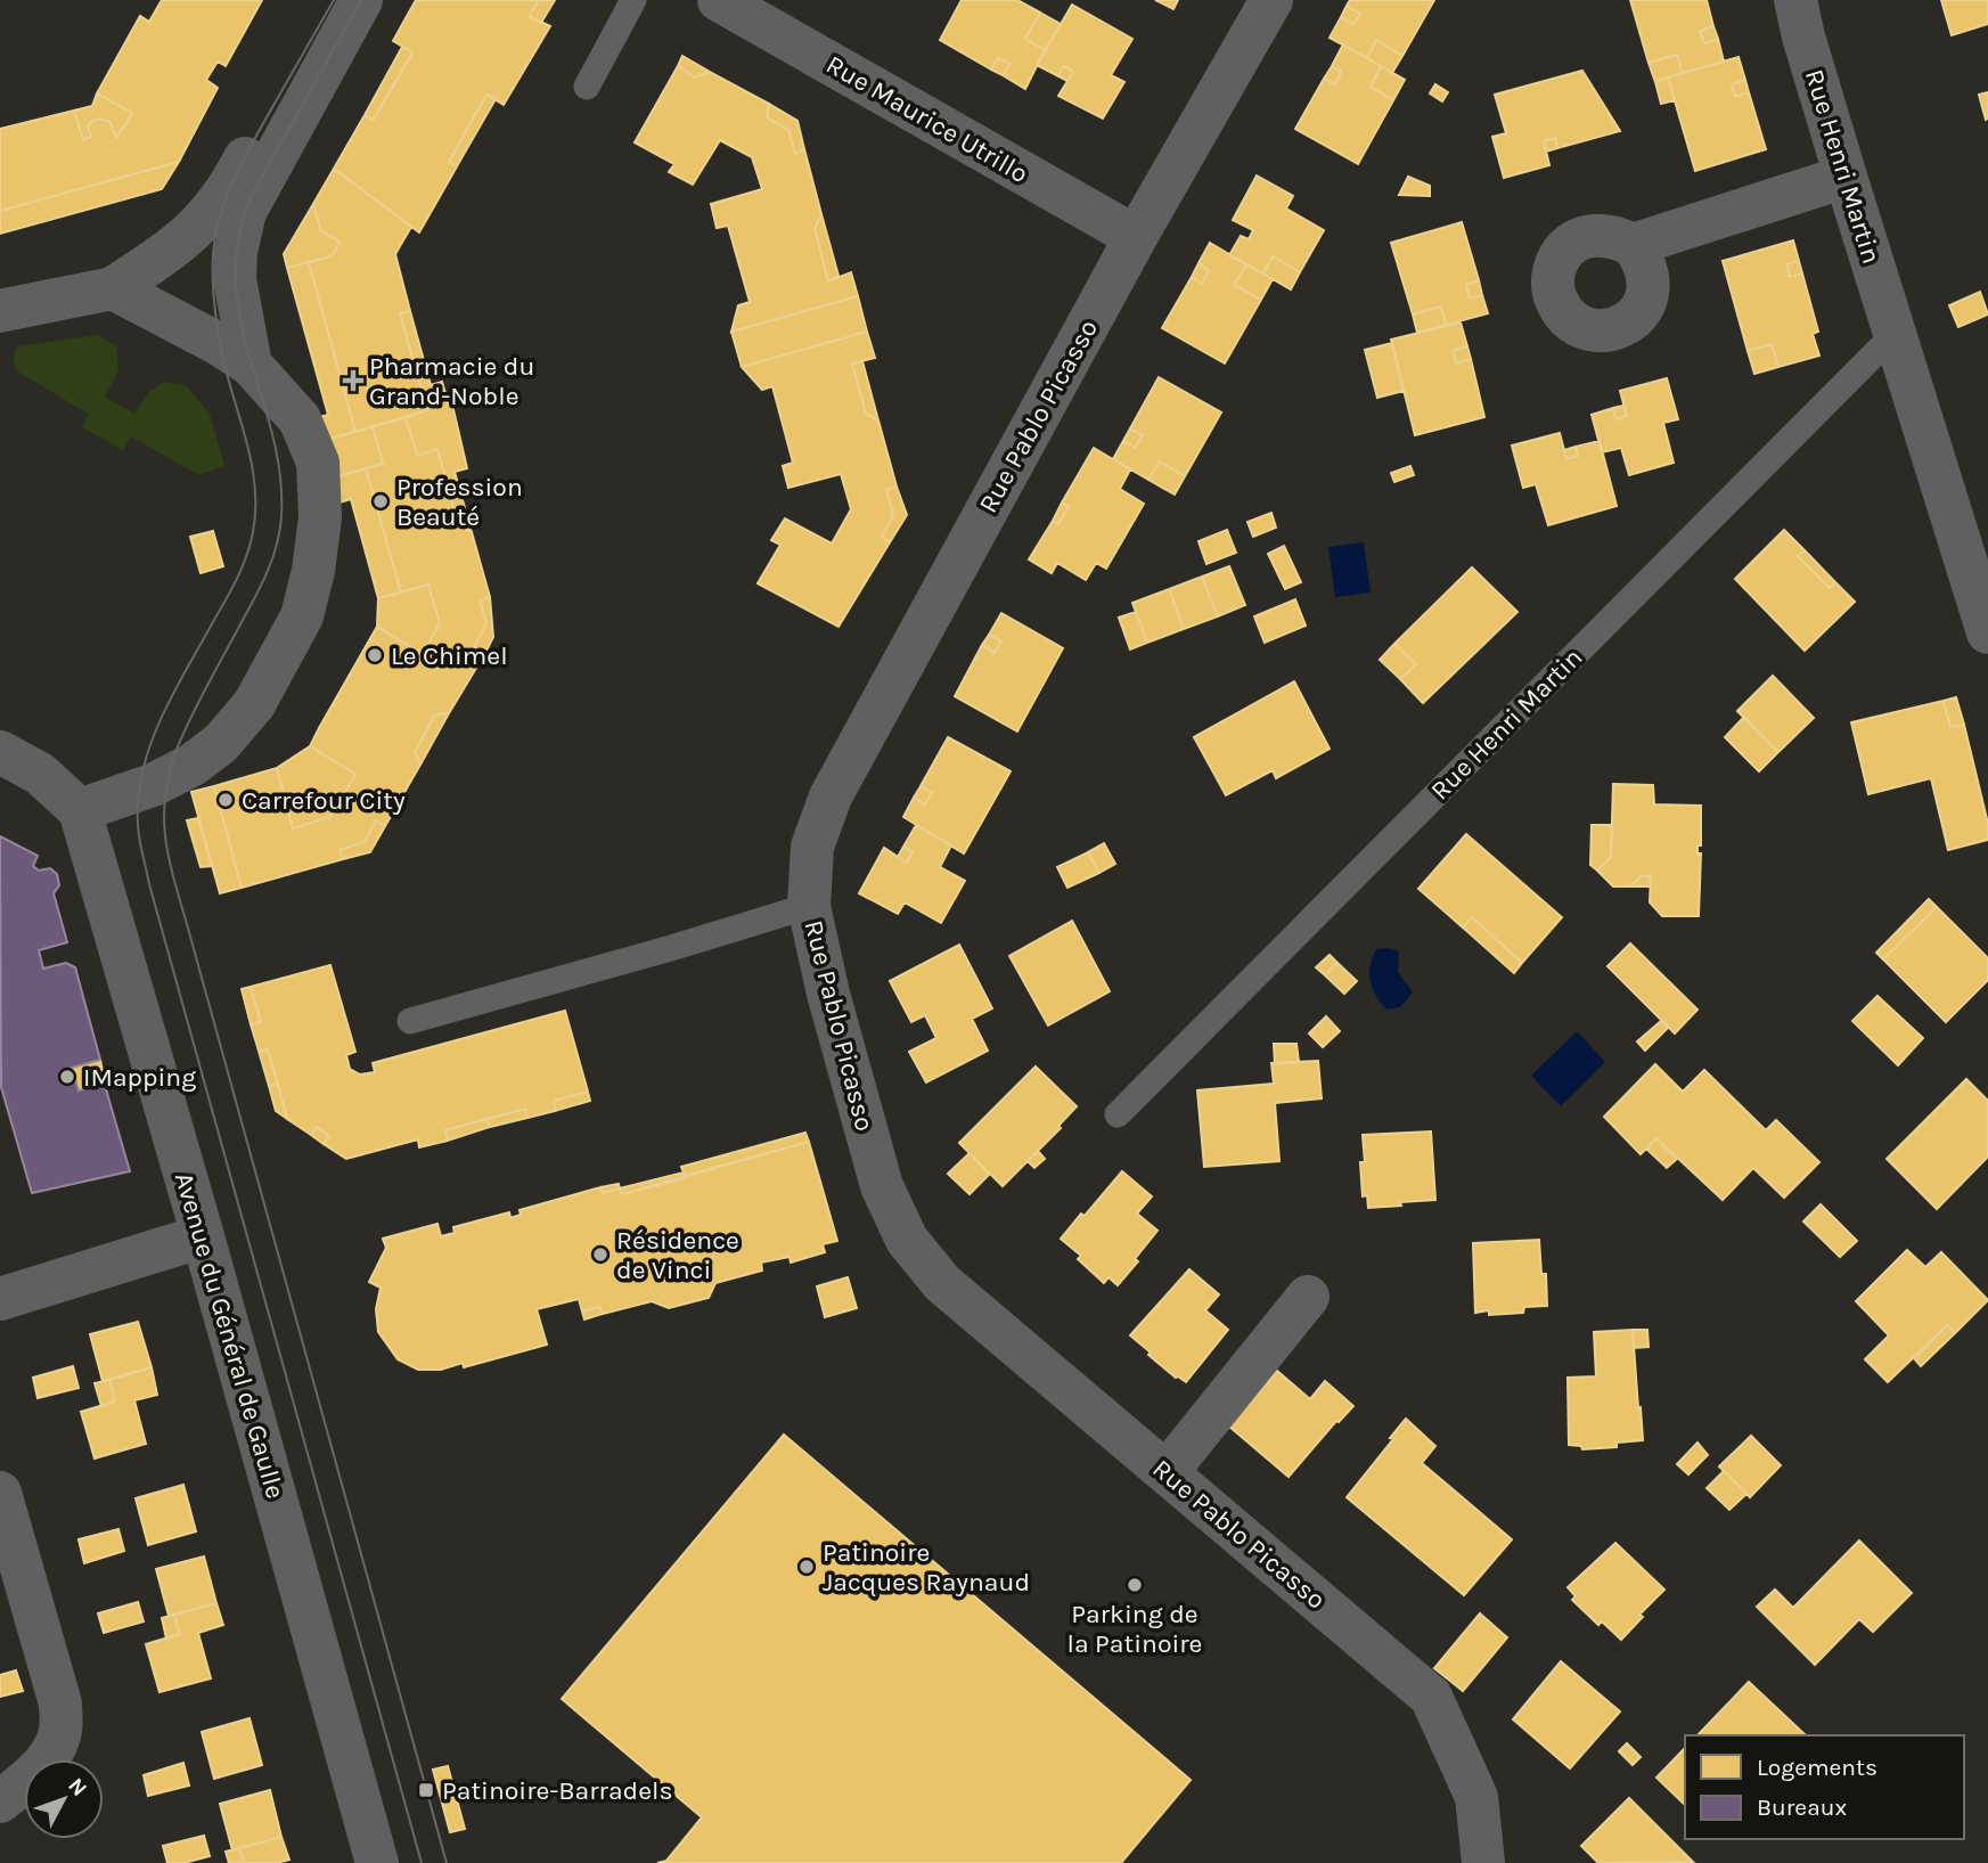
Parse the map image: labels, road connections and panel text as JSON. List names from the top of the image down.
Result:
{
  "streets": {
    "street": [
      "Rue Maurice Utrillo",
      "Rue Henri Martin",
      "Rue Pablo Picasso",
      "Avenue du Général de Gaulle"
    ]
  },
  "crossings": [
    ["Rue Maurice Utrillo", "Rue Pablo Picasso"]
  ],
  "places": {
    "health": ["Pharmacie du Grand-Noble"],
    "other": [
      "Profession Beauté",
      "Le Chimel",
      "Carrefour City",
      "IMapping",
      "Résidence de Vinci",
      "Patinoire Jacques Raynaud",
      "Parking de la Patinoire"
    ],
    "transit": ["Patinoire-Barradels"]
  },
  "legend": ["Logements", "Bureaux"],
  "north": "top right"
}
